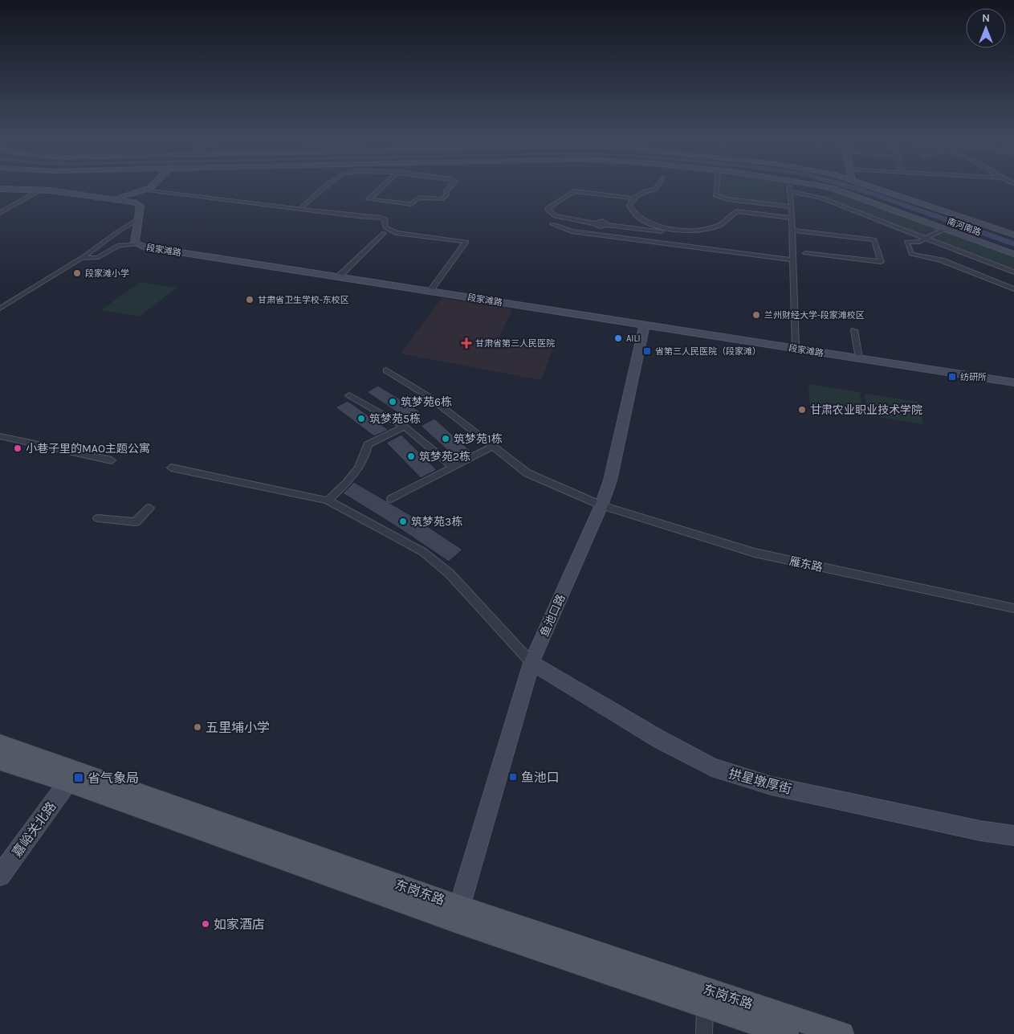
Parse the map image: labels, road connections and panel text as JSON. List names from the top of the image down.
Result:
{
  "streets": {
    "main road": ["东岗东路"],
    "street": [
      "南河南路",
      "段家滩路",
      "雁东路",
      "鱼池口路",
      "拱星墩厚街",
      "嘉峪关北路"
    ]
  },
  "crossings": [
    ["段家滩路", "鱼池口路"],
    ["雁东路", "鱼池口路"],
    ["鱼池口路", "拱星墩厚街"],
    ["鱼池口路", "东岗东路"],
    ["嘉峪关北路", "东岗东路"]
  ],
  "places": {
    "other": [
      "段家滩小学",
      "甘肃省卫生学校-东校区",
      "兰州财经大学-段家滩校区",
      "AILI",
      "筑梦苑6栋",
      "甘肃农业职业技术学院",
      "筑梦苑5栋",
      "筑梦苑1栋",
      "小巷子里的MAO主题公寓",
      "筑梦苑2栋",
      "筑梦苑3栋",
      "五里埔小学",
      "如家酒店"
    ],
    "health": ["甘肃省第三人民医院"],
    "transit": [
      "省第三人民医院（段家滩）",
      "纺研所",
      "鱼池口",
      "省气象局"
    ]
  },
  "north": "top"
}
